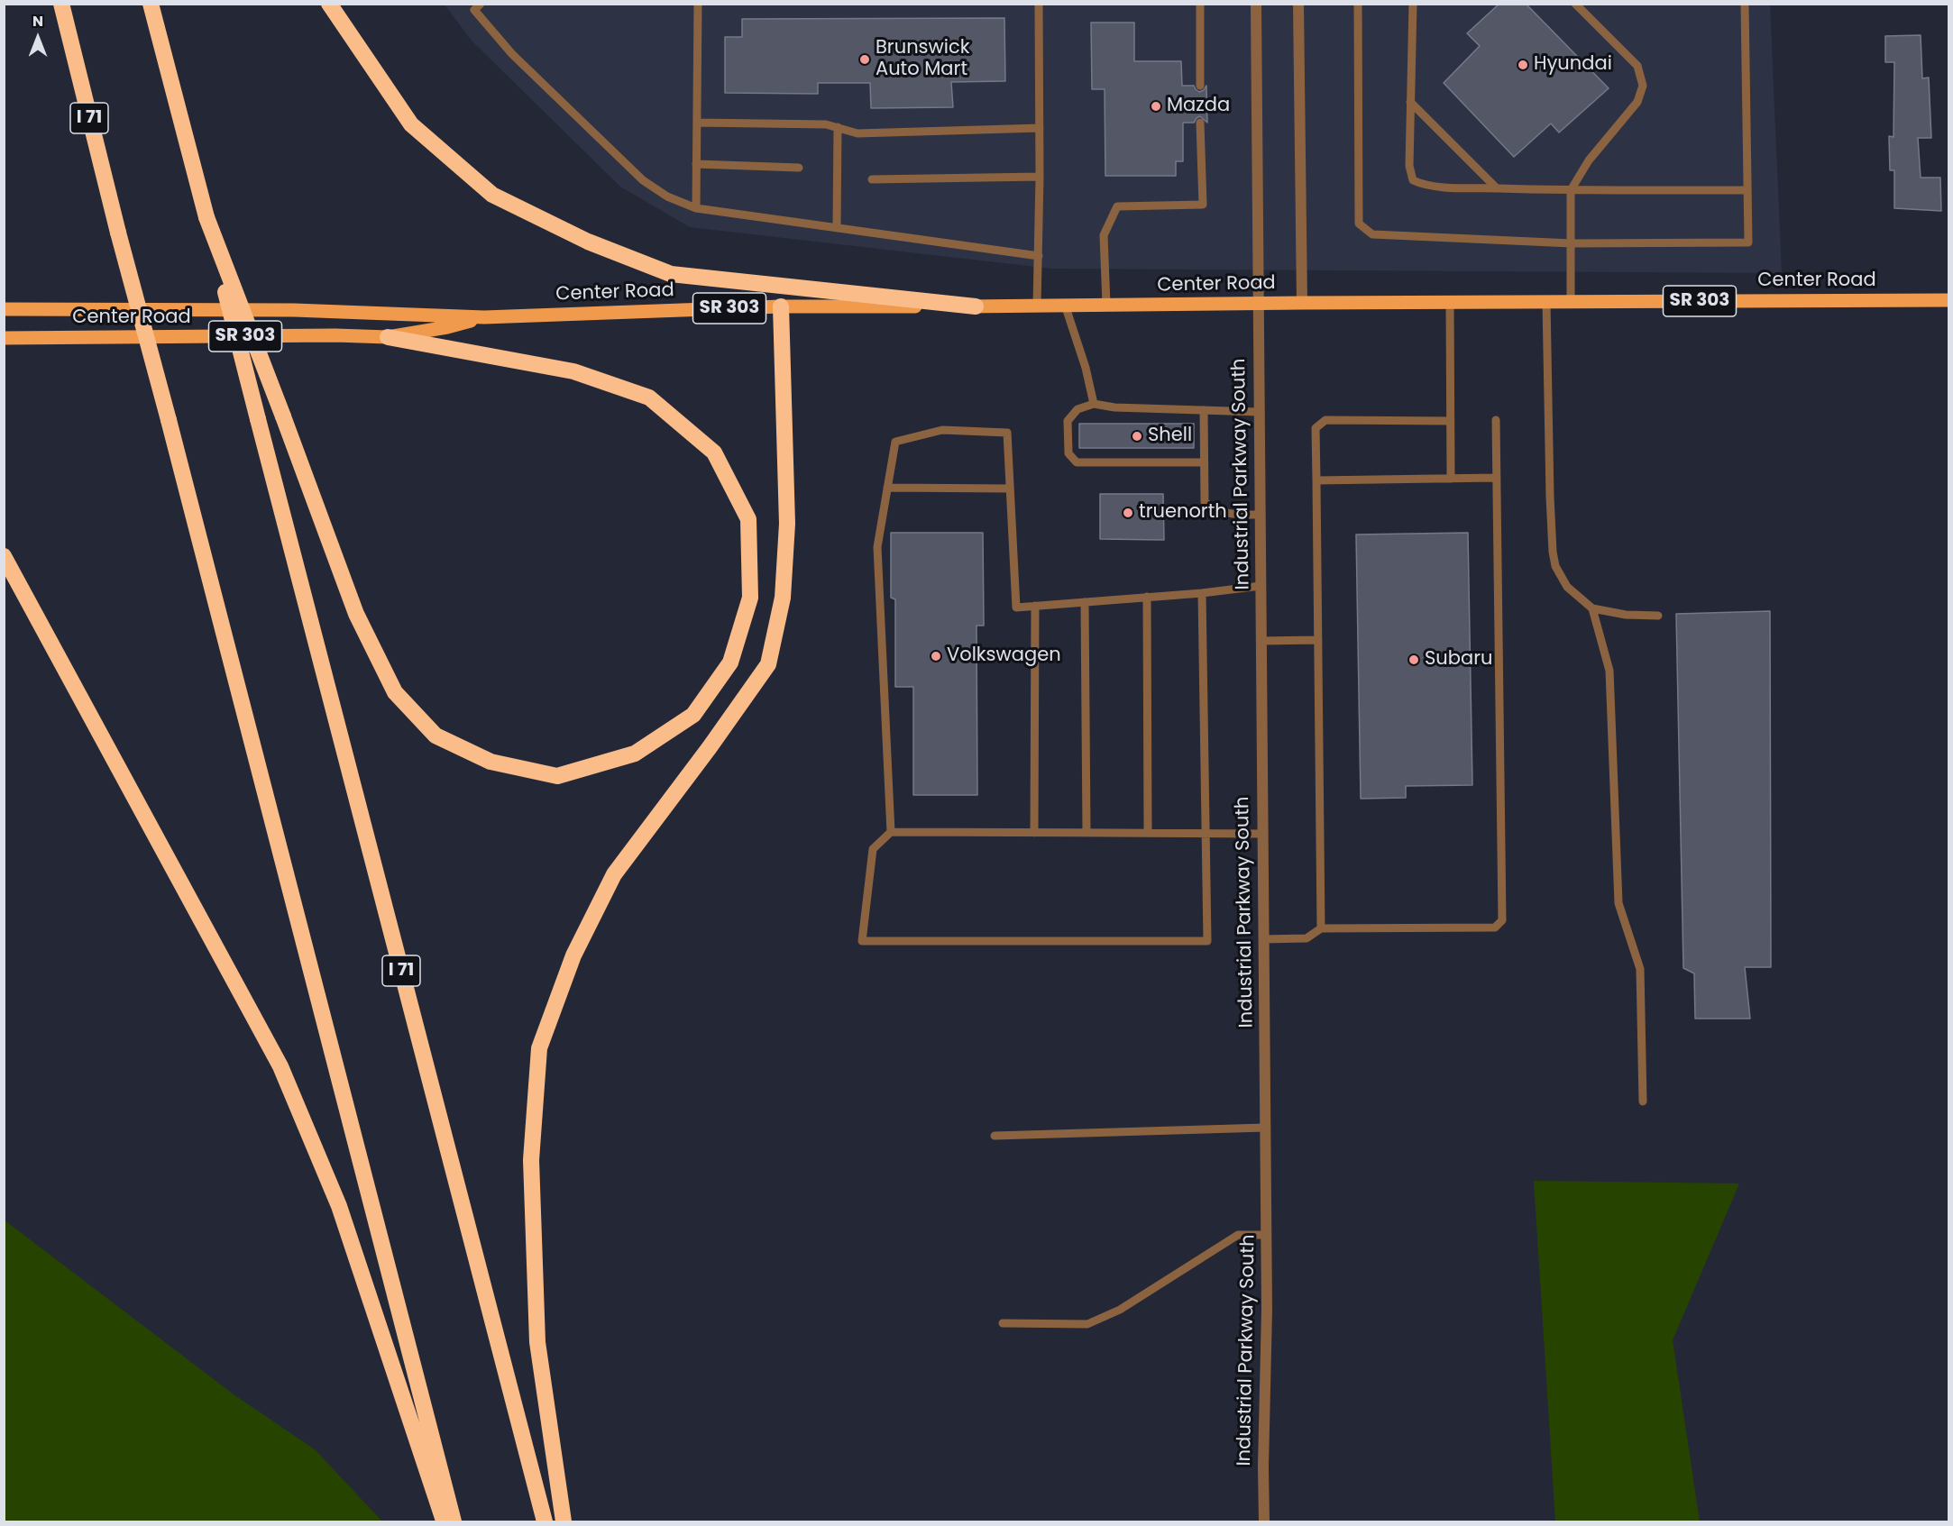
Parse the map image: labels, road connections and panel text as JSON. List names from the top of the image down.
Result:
{
  "streets": {
    "highway": ["I 71"],
    "main road": ["Center Road", "SR 303"],
    "street": ["Industrial Parkway South"]
  },
  "crossings": [
    ["Center Road", "Industrial Parkway South"]
  ],
  "places": [
    "Brunswick Auto Mart",
    "Hyundai",
    "Mazda",
    "Shell",
    "truenorth",
    "Volkswagen",
    "Subaru"
  ],
  "north": "top"
}
